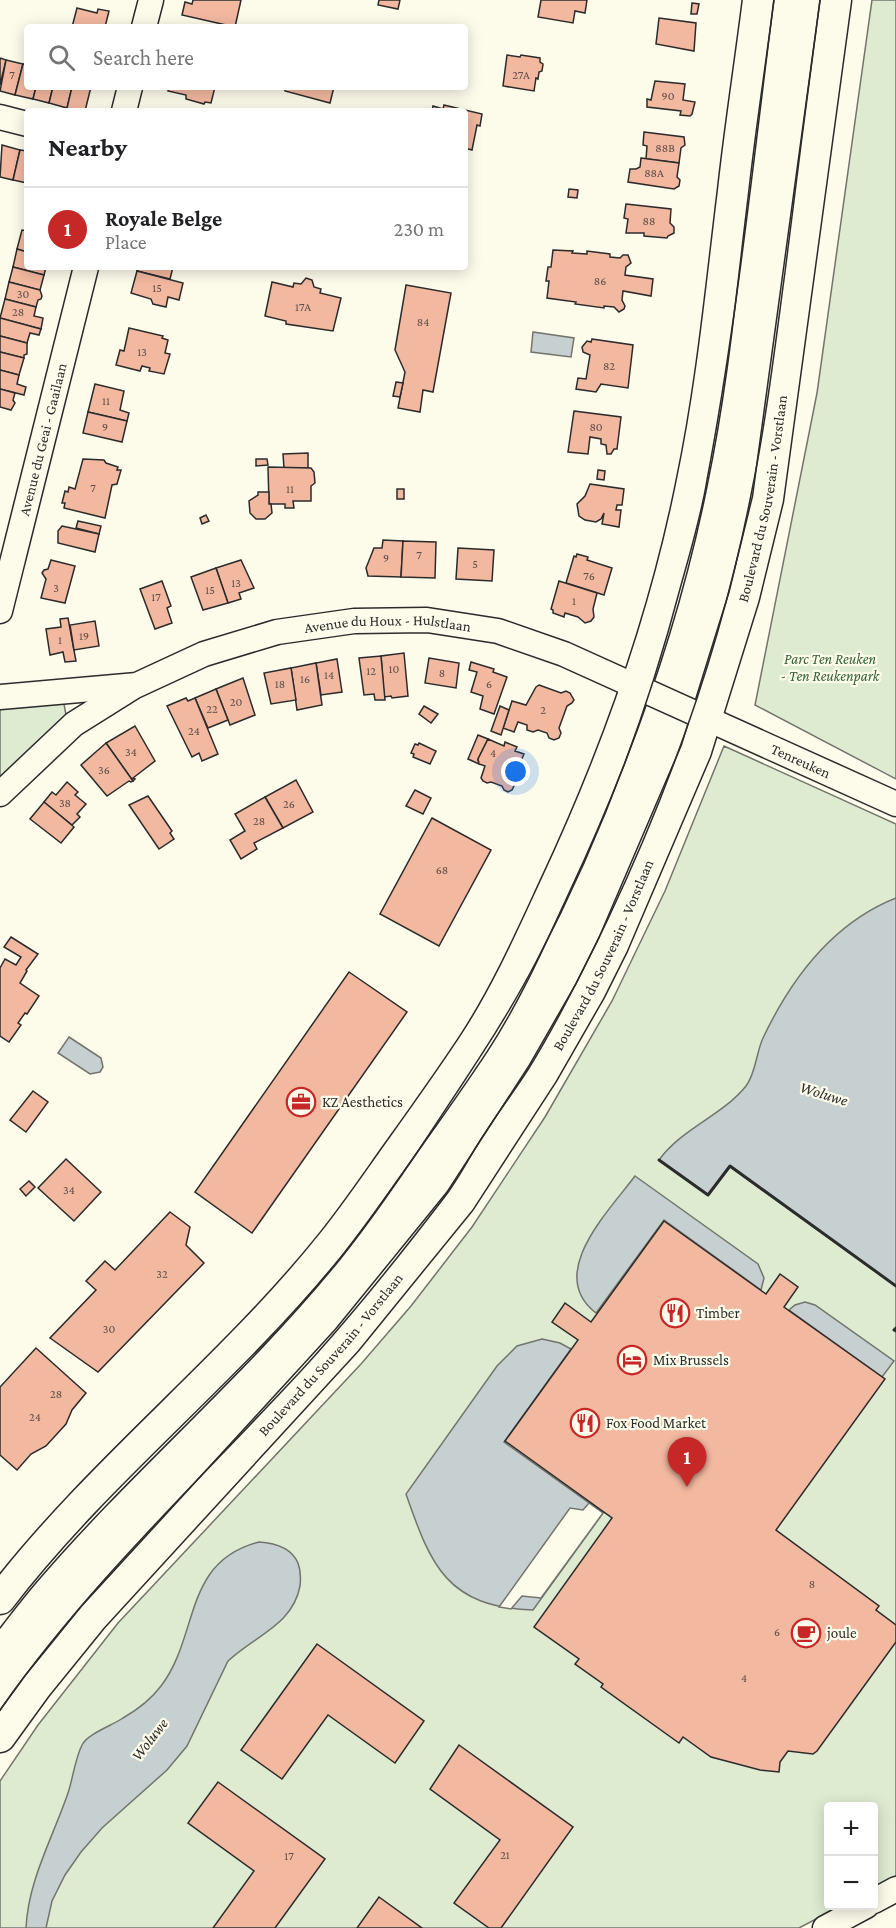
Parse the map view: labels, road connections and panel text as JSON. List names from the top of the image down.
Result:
{
  "streets": {
    "main road": ["Boulevard du Souverain - Vorstlaan"],
    "street": ["Avenue du Geai - Gaailaan", "Avenue du Houx - Hulstlaan", "Tenreuken"]
  },
  "crossings": [
    ["Boulevard du Souverain - Vorstlaan", "Avenue du Houx - Hulstlaan"],
    ["Boulevard du Souverain - Vorstlaan", "Tenreuken"],
    ["Avenue du Houx - Hulstlaan", "Tenreuken"]
  ],
  "water": ["Woluwe"],
  "parks": ["Parc Ten Reuken - Ten Reukenpark"],
  "places": {
    "office": ["KZ Aesthetics"],
    "restaurant": ["Timber", "Fox Food Market"],
    "hotel": ["Mix Brussels"],
    "cafe": ["joule"]
  },
  "house_numbers": [
    "7",
    "27A",
    "90",
    "88B",
    "88A",
    "88",
    "86",
    "15",
    "30",
    "17A",
    "28",
    "84",
    "13",
    "82",
    "11",
    "9",
    "80",
    "7",
    "11",
    "7",
    "9",
    "5",
    "76",
    "13",
    "3",
    "15",
    "17",
    "1",
    "19",
    "1",
    "10",
    "12",
    "8",
    "14",
    "16",
    "18",
    "6",
    "20",
    "22",
    "2",
    "24",
    "34",
    "4",
    "36",
    "38",
    "26",
    "28",
    "68",
    "34",
    "32",
    "30",
    "28",
    "24",
    "8",
    "6",
    "4",
    "21",
    "17"
  ],
  "page": {
    "search": "Search here",
    "heading": "Nearby",
    "list": [
      {
        "mark": "1",
        "name": "Royale Belge",
        "note": "Place",
        "value": "230 m"
      }
    ],
    "pins": "1",
    "map_buttons": ["+", "−"]
  }
}
